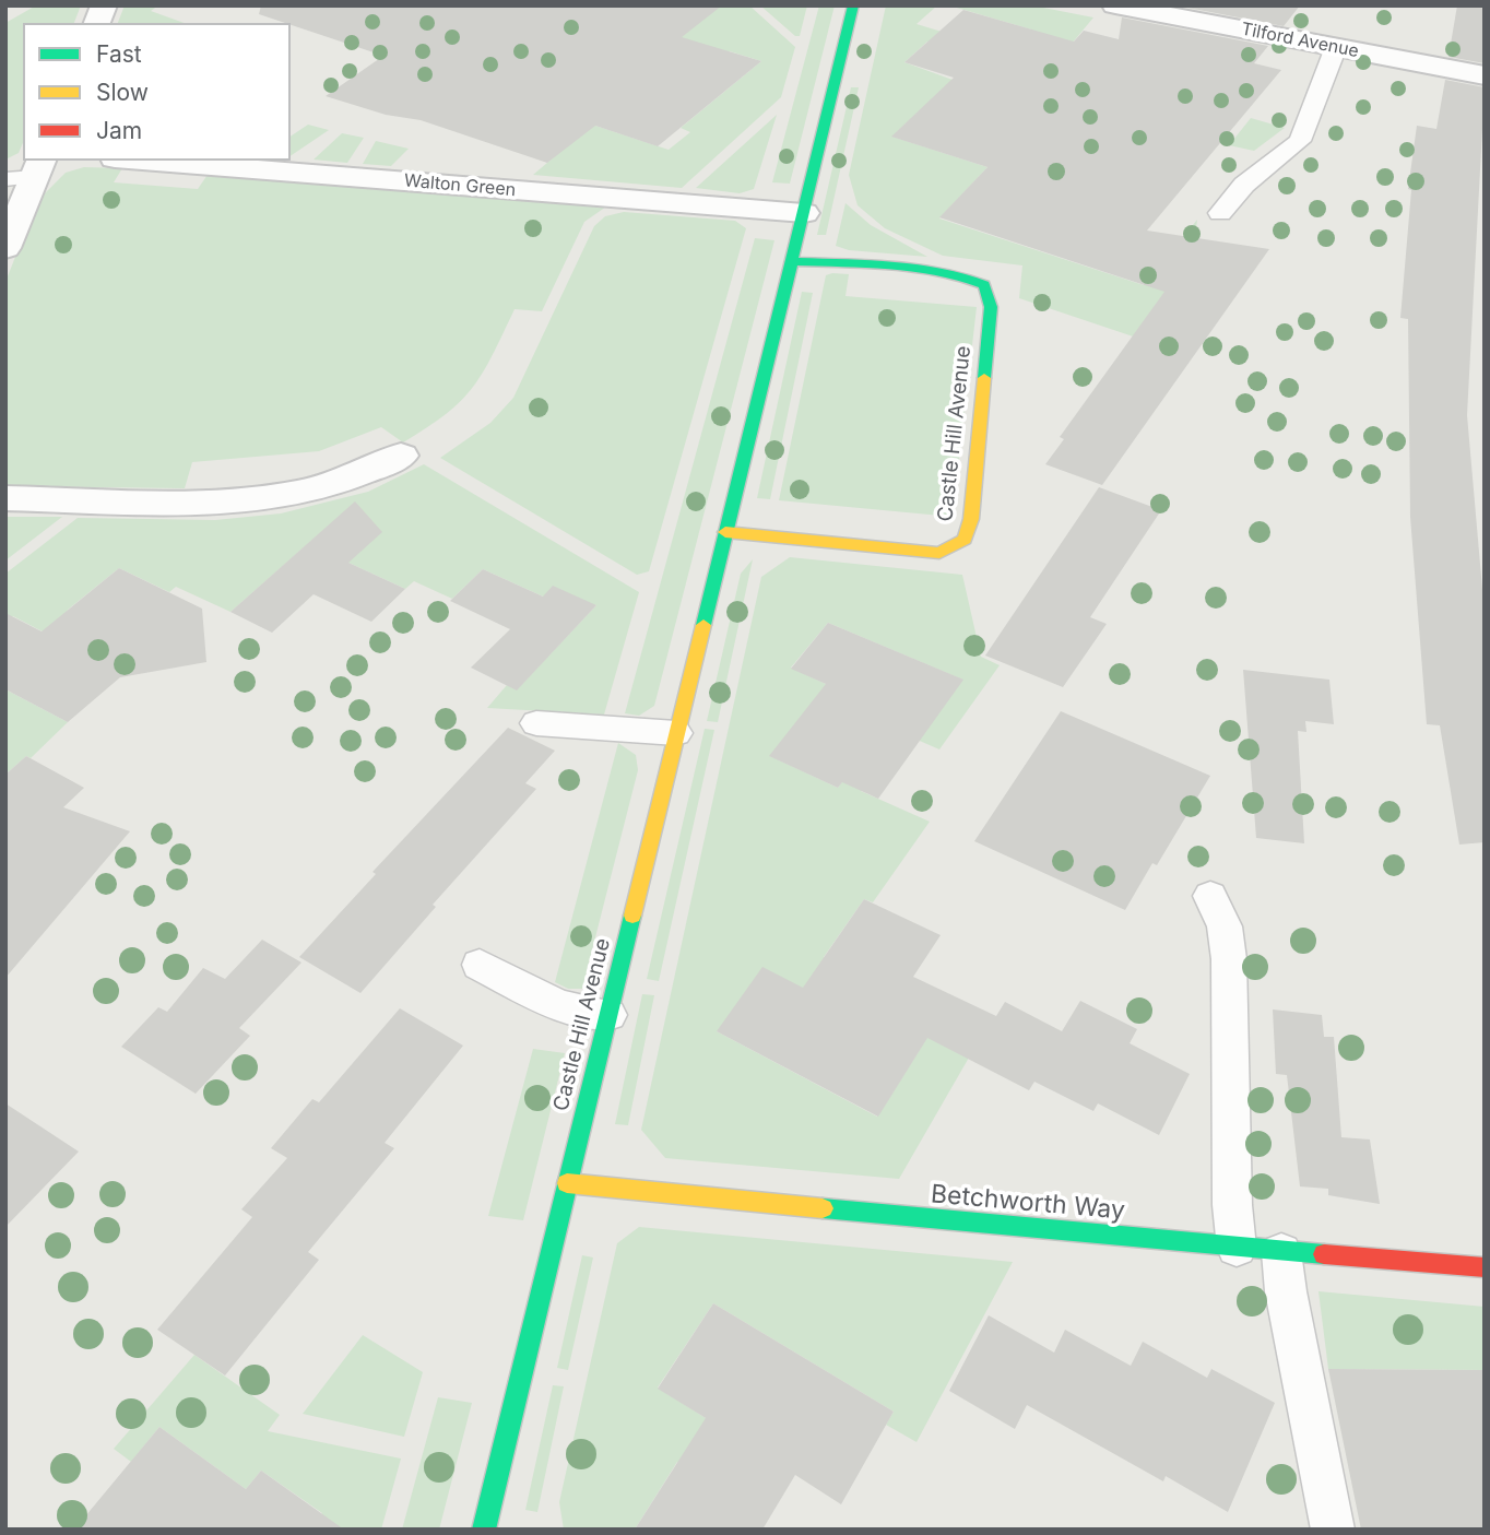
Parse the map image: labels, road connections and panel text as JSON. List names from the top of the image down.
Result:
{
  "streets": {
    "street": [
      "Tilford Avenue",
      "Walton Green",
      "Castle Hill Avenue",
      "Betchworth Way"
    ]
  },
  "crossings": [
    ["Walton Green", "Castle Hill Avenue"],
    ["Castle Hill Avenue", "Betchworth Way"]
  ],
  "legend": ["Fast", "Slow", "Jam"]
}
